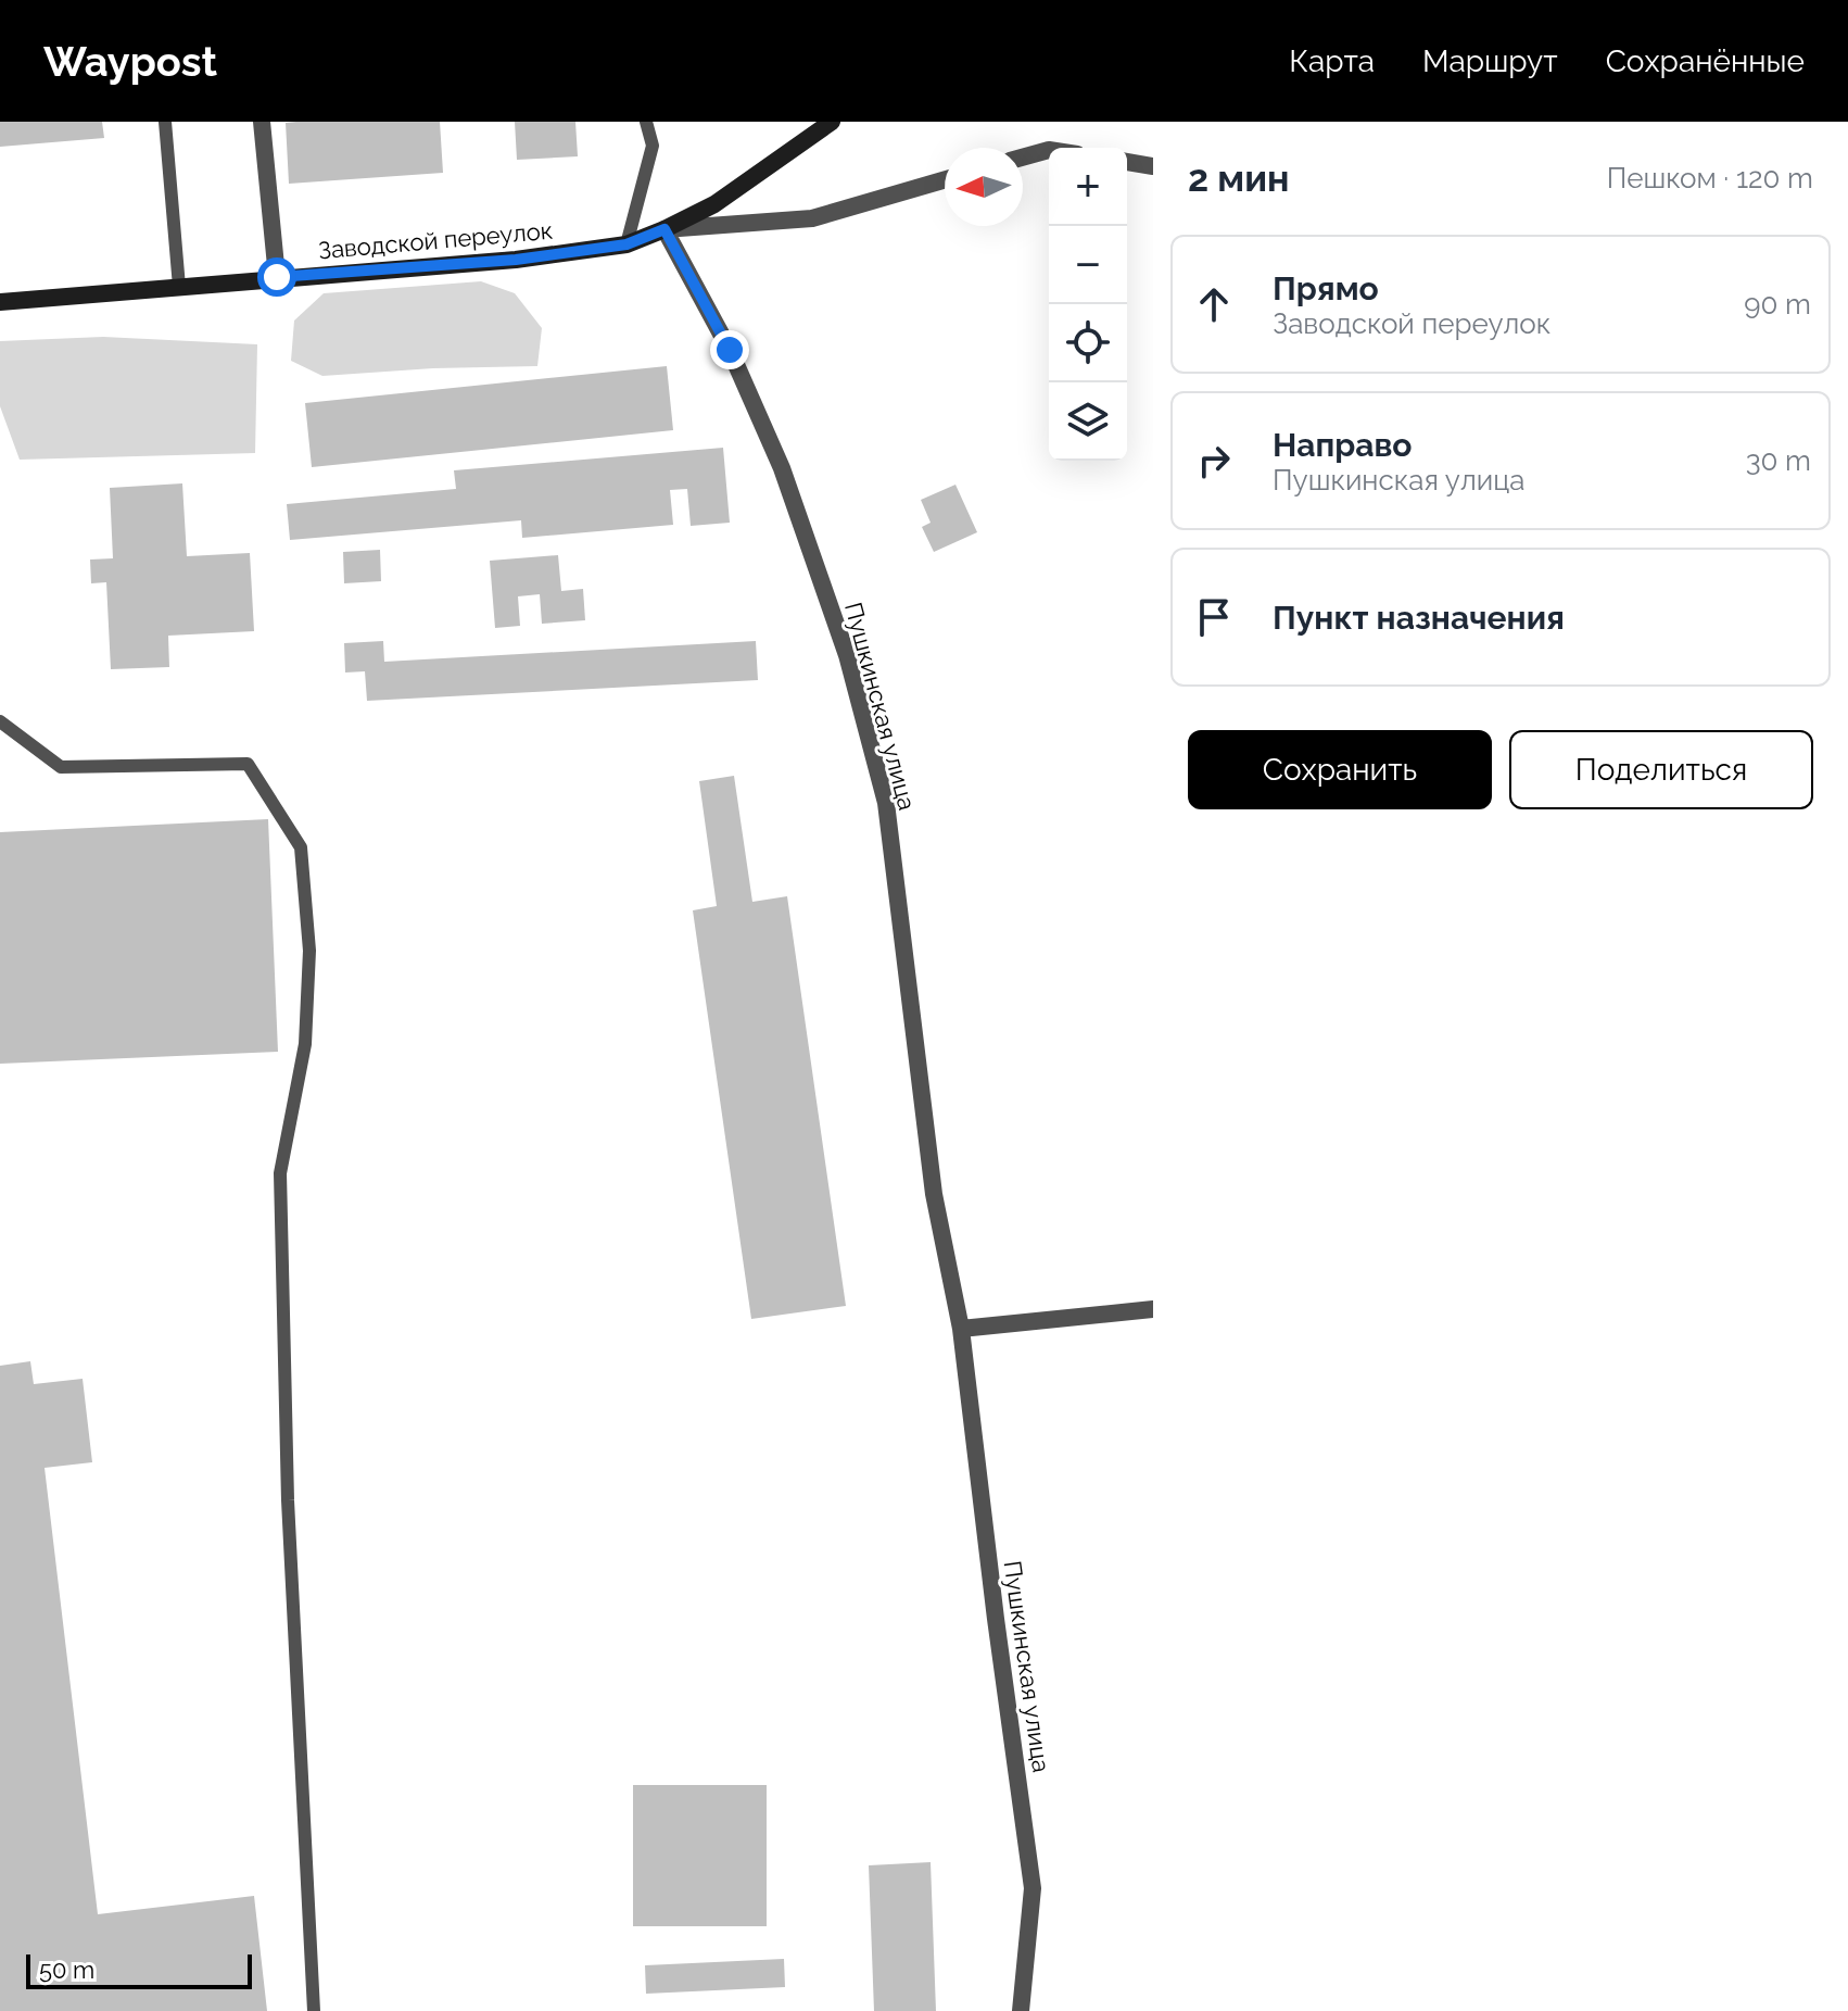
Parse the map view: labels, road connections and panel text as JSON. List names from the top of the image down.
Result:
{
  "streets": {
    "street": ["Заводской переулок", "Пушкинская улица"]
  },
  "crossings": [
    ["Заводской переулок", "Пушкинская улица"]
  ],
  "scale_bar": "50 m",
  "north": "left",
  "page": {
    "header": "Waypost",
    "nav": ["Карта", "Маршрут", "Сохранённые"],
    "heading": ["2 мин", "Пешком · 120 m"],
    "map_buttons": ["+", "−"],
    "list": [
      ["Прямо", "Заводской переулок", "90 m"],
      ["Направо", "Пушкинская улица", "30 m"],
      "Пункт назначения"
    ],
    "buttons": ["Сохранить", "Поделиться"],
    "scale": "50 m"
  }
}
